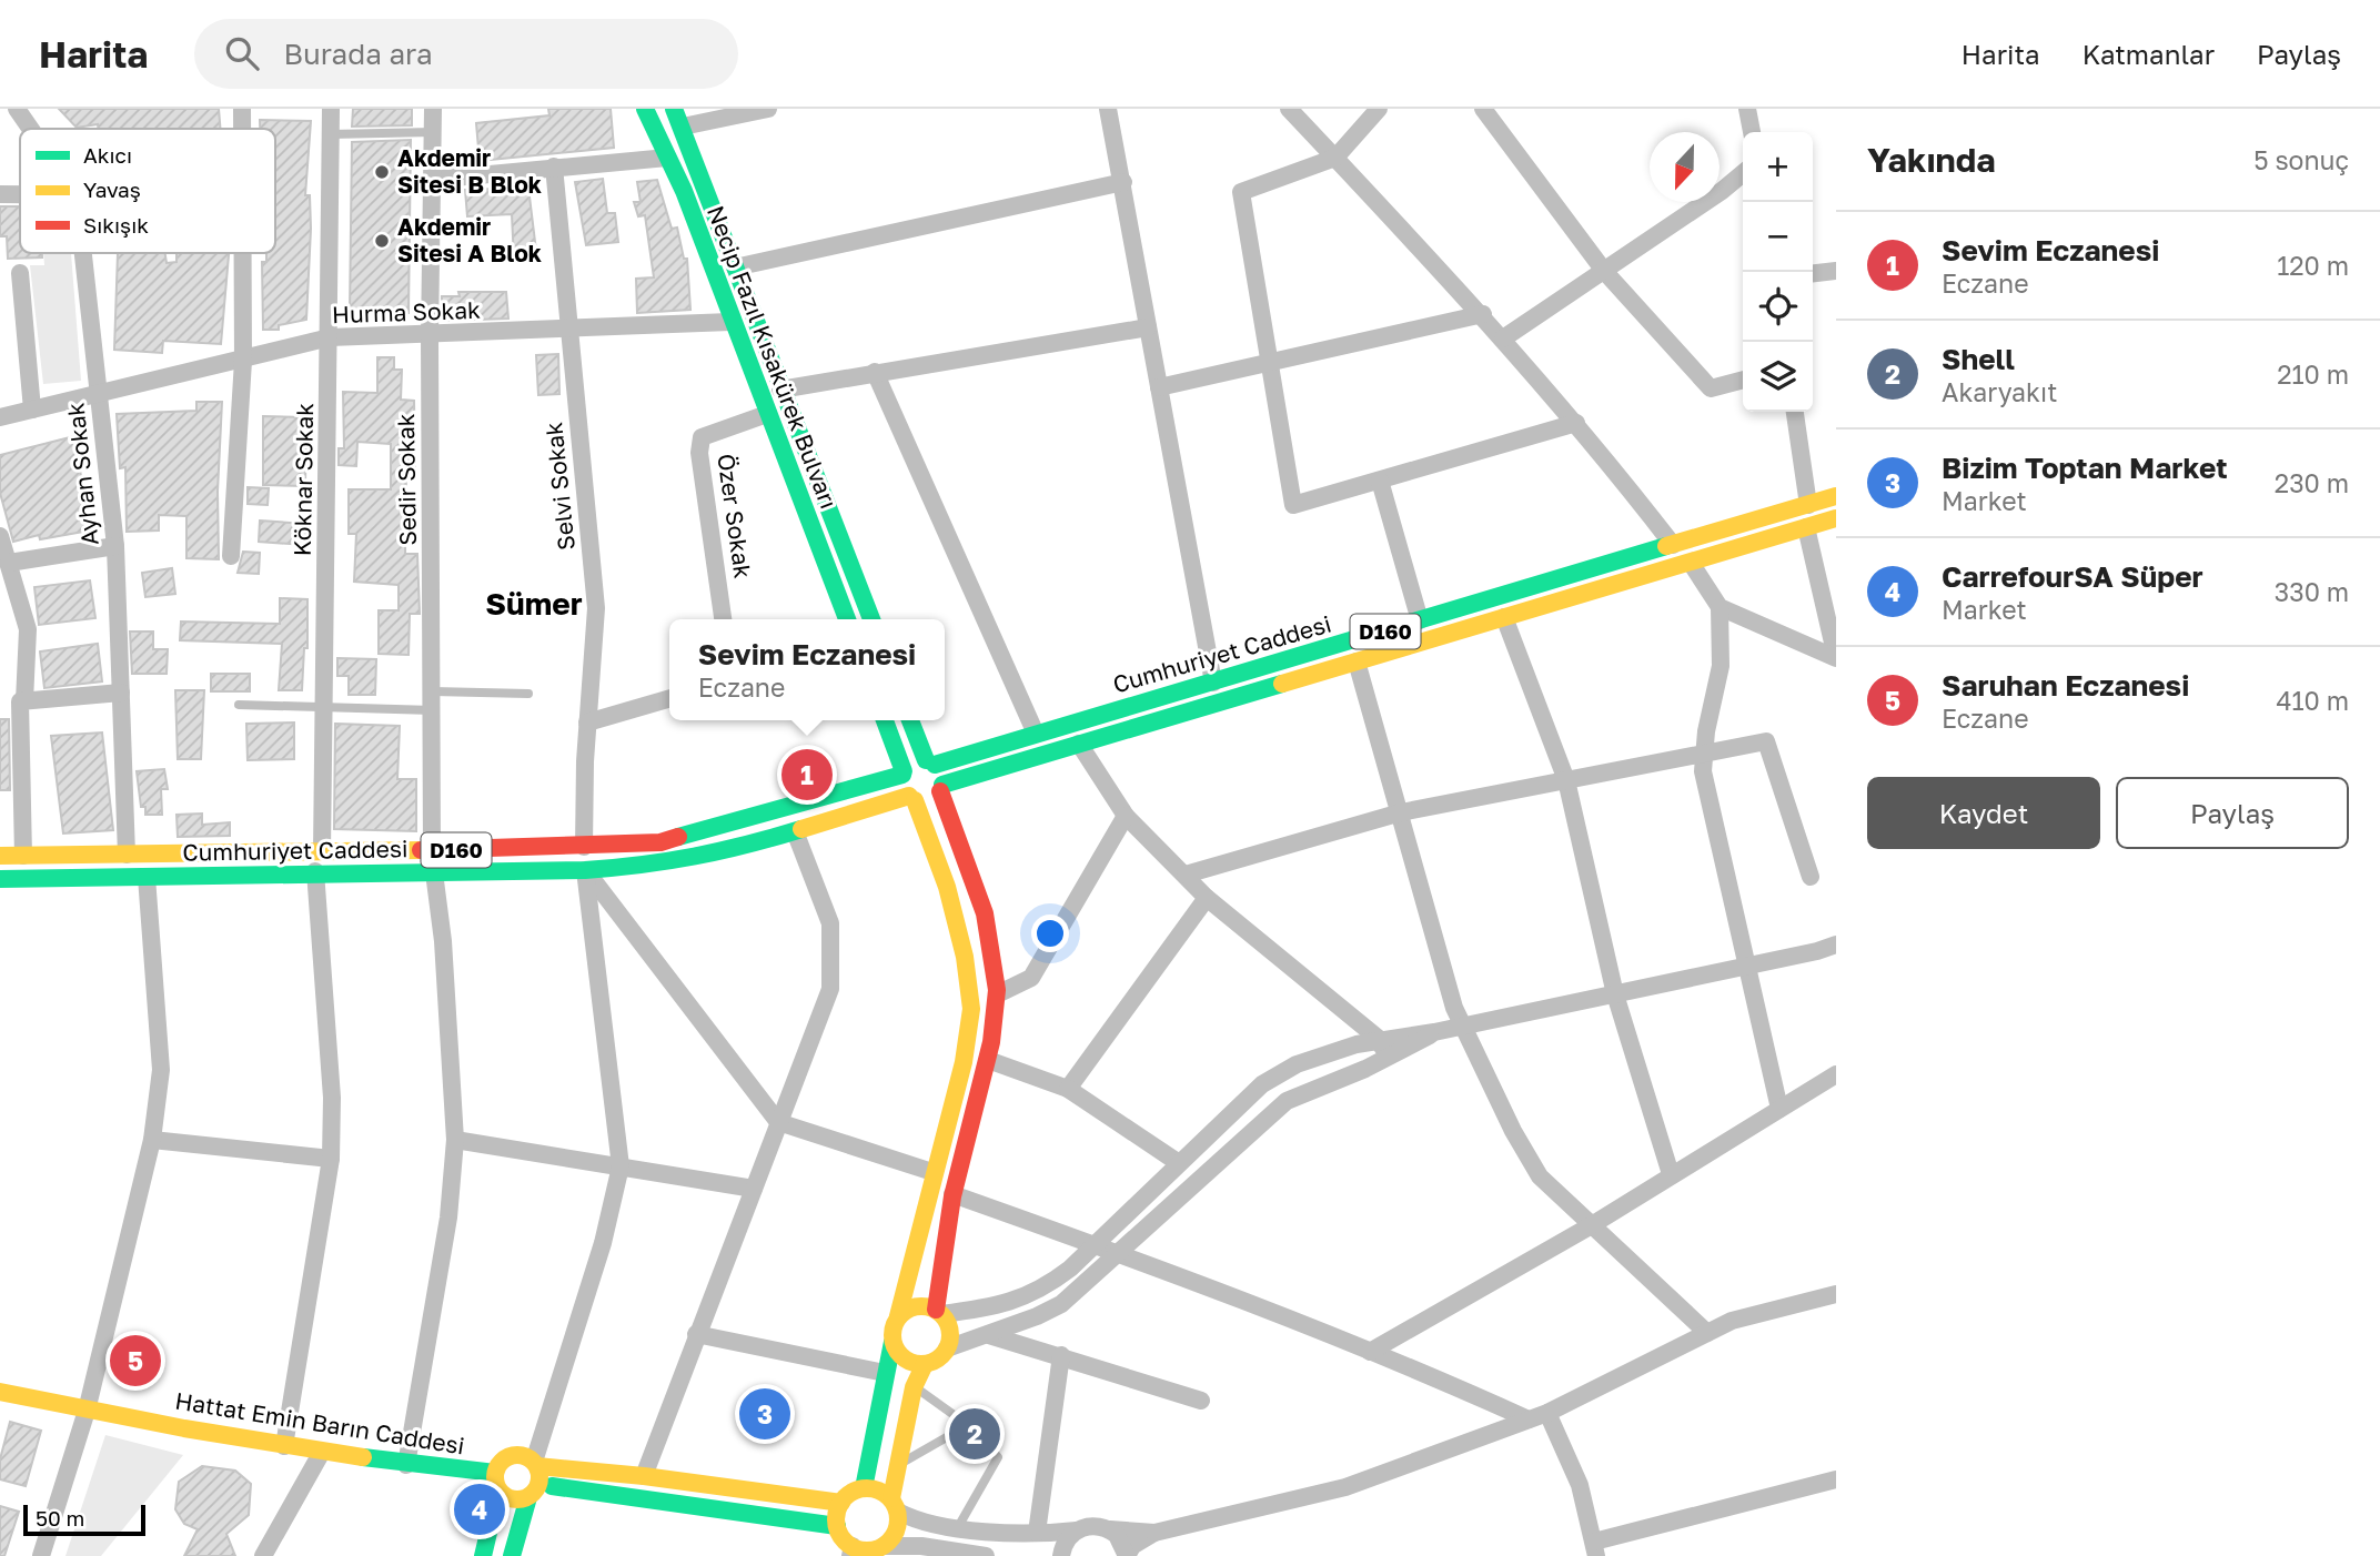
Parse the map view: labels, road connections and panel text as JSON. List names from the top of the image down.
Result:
{
  "streets": {
    "main road": [
      "Necip Fazıl Kısakürek Bulvarı",
      "D160",
      "Cumhuriyet Caddesi",
      "Hattat Emin Barın Caddesi"
    ],
    "street": [
      "Hurma Sokak",
      "Ayhan Sokak",
      "Köknar Sokak",
      "Sedir Sokak",
      "Selvi Sokak",
      "Özer Sokak"
    ]
  },
  "crossings": [
    ["Hurma Sokak", "Necip Fazıl Kısakürek Bulvarı"],
    ["Hurma Sokak", "Ayhan Sokak"],
    ["Hurma Sokak", "Köknar Sokak"],
    ["Hurma Sokak", "Sedir Sokak"],
    ["Hurma Sokak", "Selvi Sokak"],
    ["Necip Fazıl Kısakürek Bulvarı", "Özer Sokak"],
    ["Ayhan Sokak", "Cumhuriyet Caddesi"],
    ["Köknar Sokak", "Cumhuriyet Caddesi"],
    ["Sedir Sokak", "Cumhuriyet Caddesi"],
    ["Selvi Sokak", "Cumhuriyet Caddesi"]
  ],
  "districts": ["Sümer"],
  "places": ["Akdemir Sitesi B Blok", "Akdemir Sitesi A Blok"],
  "legend": ["Akıcı", "Yavaş", "Sıkışık"],
  "scale_bar": "50 m",
  "north": "bottom",
  "page": {
    "header": "Harita",
    "search": "Burada ara",
    "nav": ["Harita", "Katmanlar", "Paylaş"],
    "heading": ["Yakında", "5 sonuç"],
    "map_buttons": ["+", "−"],
    "list": [
      {
        "mark": "1",
        "name": "Sevim Eczanesi",
        "note": "Eczane",
        "value": "120 m"
      },
      {
        "mark": "2",
        "name": "Shell",
        "note": "Akaryakıt",
        "value": "210 m"
      },
      {
        "mark": "3",
        "name": "Bizim Toptan Market",
        "note": "Market",
        "value": "230 m"
      },
      {
        "mark": "4",
        "name": "CarrefourSA Süper",
        "note": "Market",
        "value": "330 m"
      },
      {
        "mark": "5",
        "name": "Saruhan Eczanesi",
        "note": "Eczane",
        "value": "410 m"
      }
    ],
    "popup": ["Sevim Eczanesi", "Eczane"],
    "pins": [
      "1",
      "5",
      "3",
      "2",
      "4"
    ],
    "buttons": ["Kaydet", "Paylaş"],
    "scale": "50 m"
  }
}
